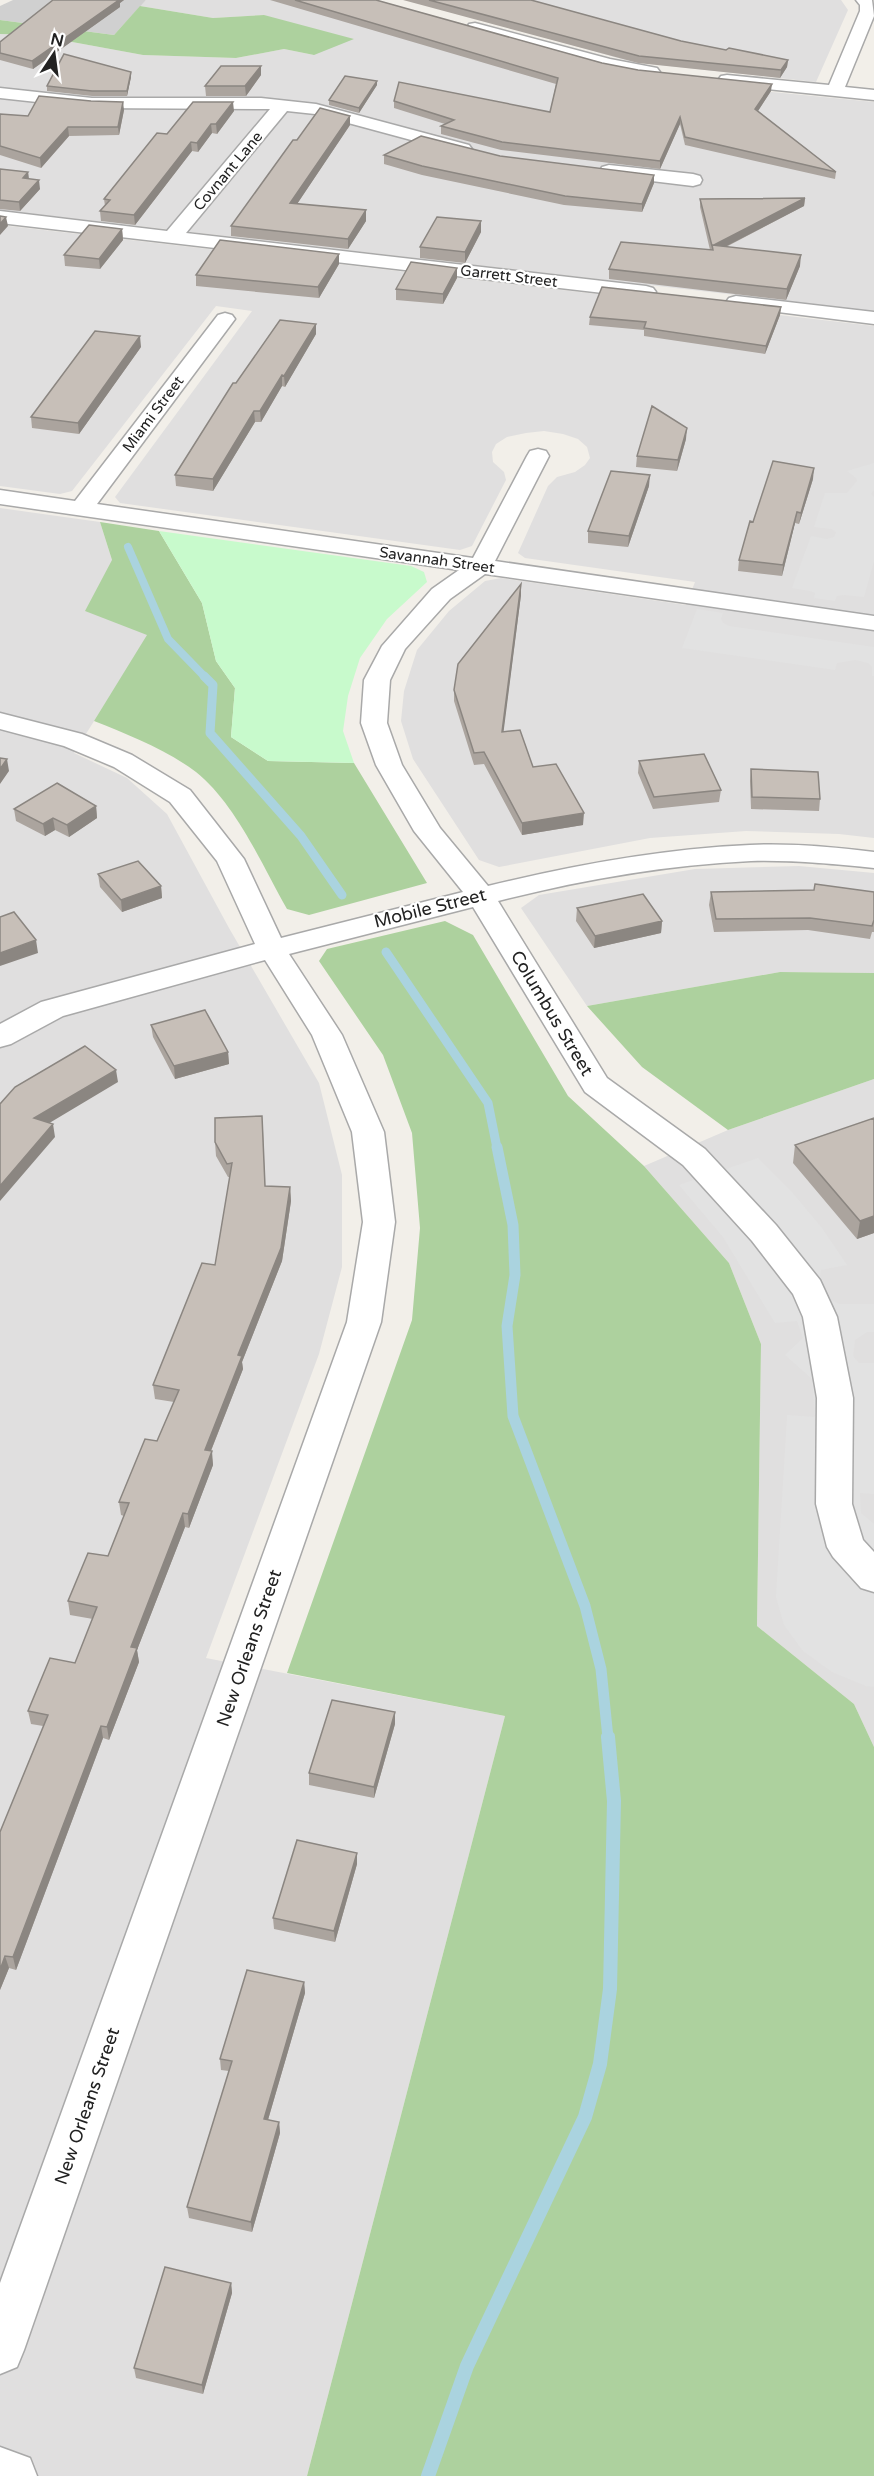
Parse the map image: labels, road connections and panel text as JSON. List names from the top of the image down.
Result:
{
  "streets": {
    "street": [
      "Covnant Lane",
      "Garrett Street",
      "Miami Street",
      "Savannah Street",
      "Mobile Street",
      "Columbus Street",
      "New Orleans Street"
    ]
  },
  "crossings": [
    ["Covnant Lane", "Garrett Street"],
    ["Miami Street", "Savannah Street"],
    ["Savannah Street", "Columbus Street"],
    ["Mobile Street", "Columbus Street"],
    ["Mobile Street", "New Orleans Street"]
  ],
  "north": "top"
}
